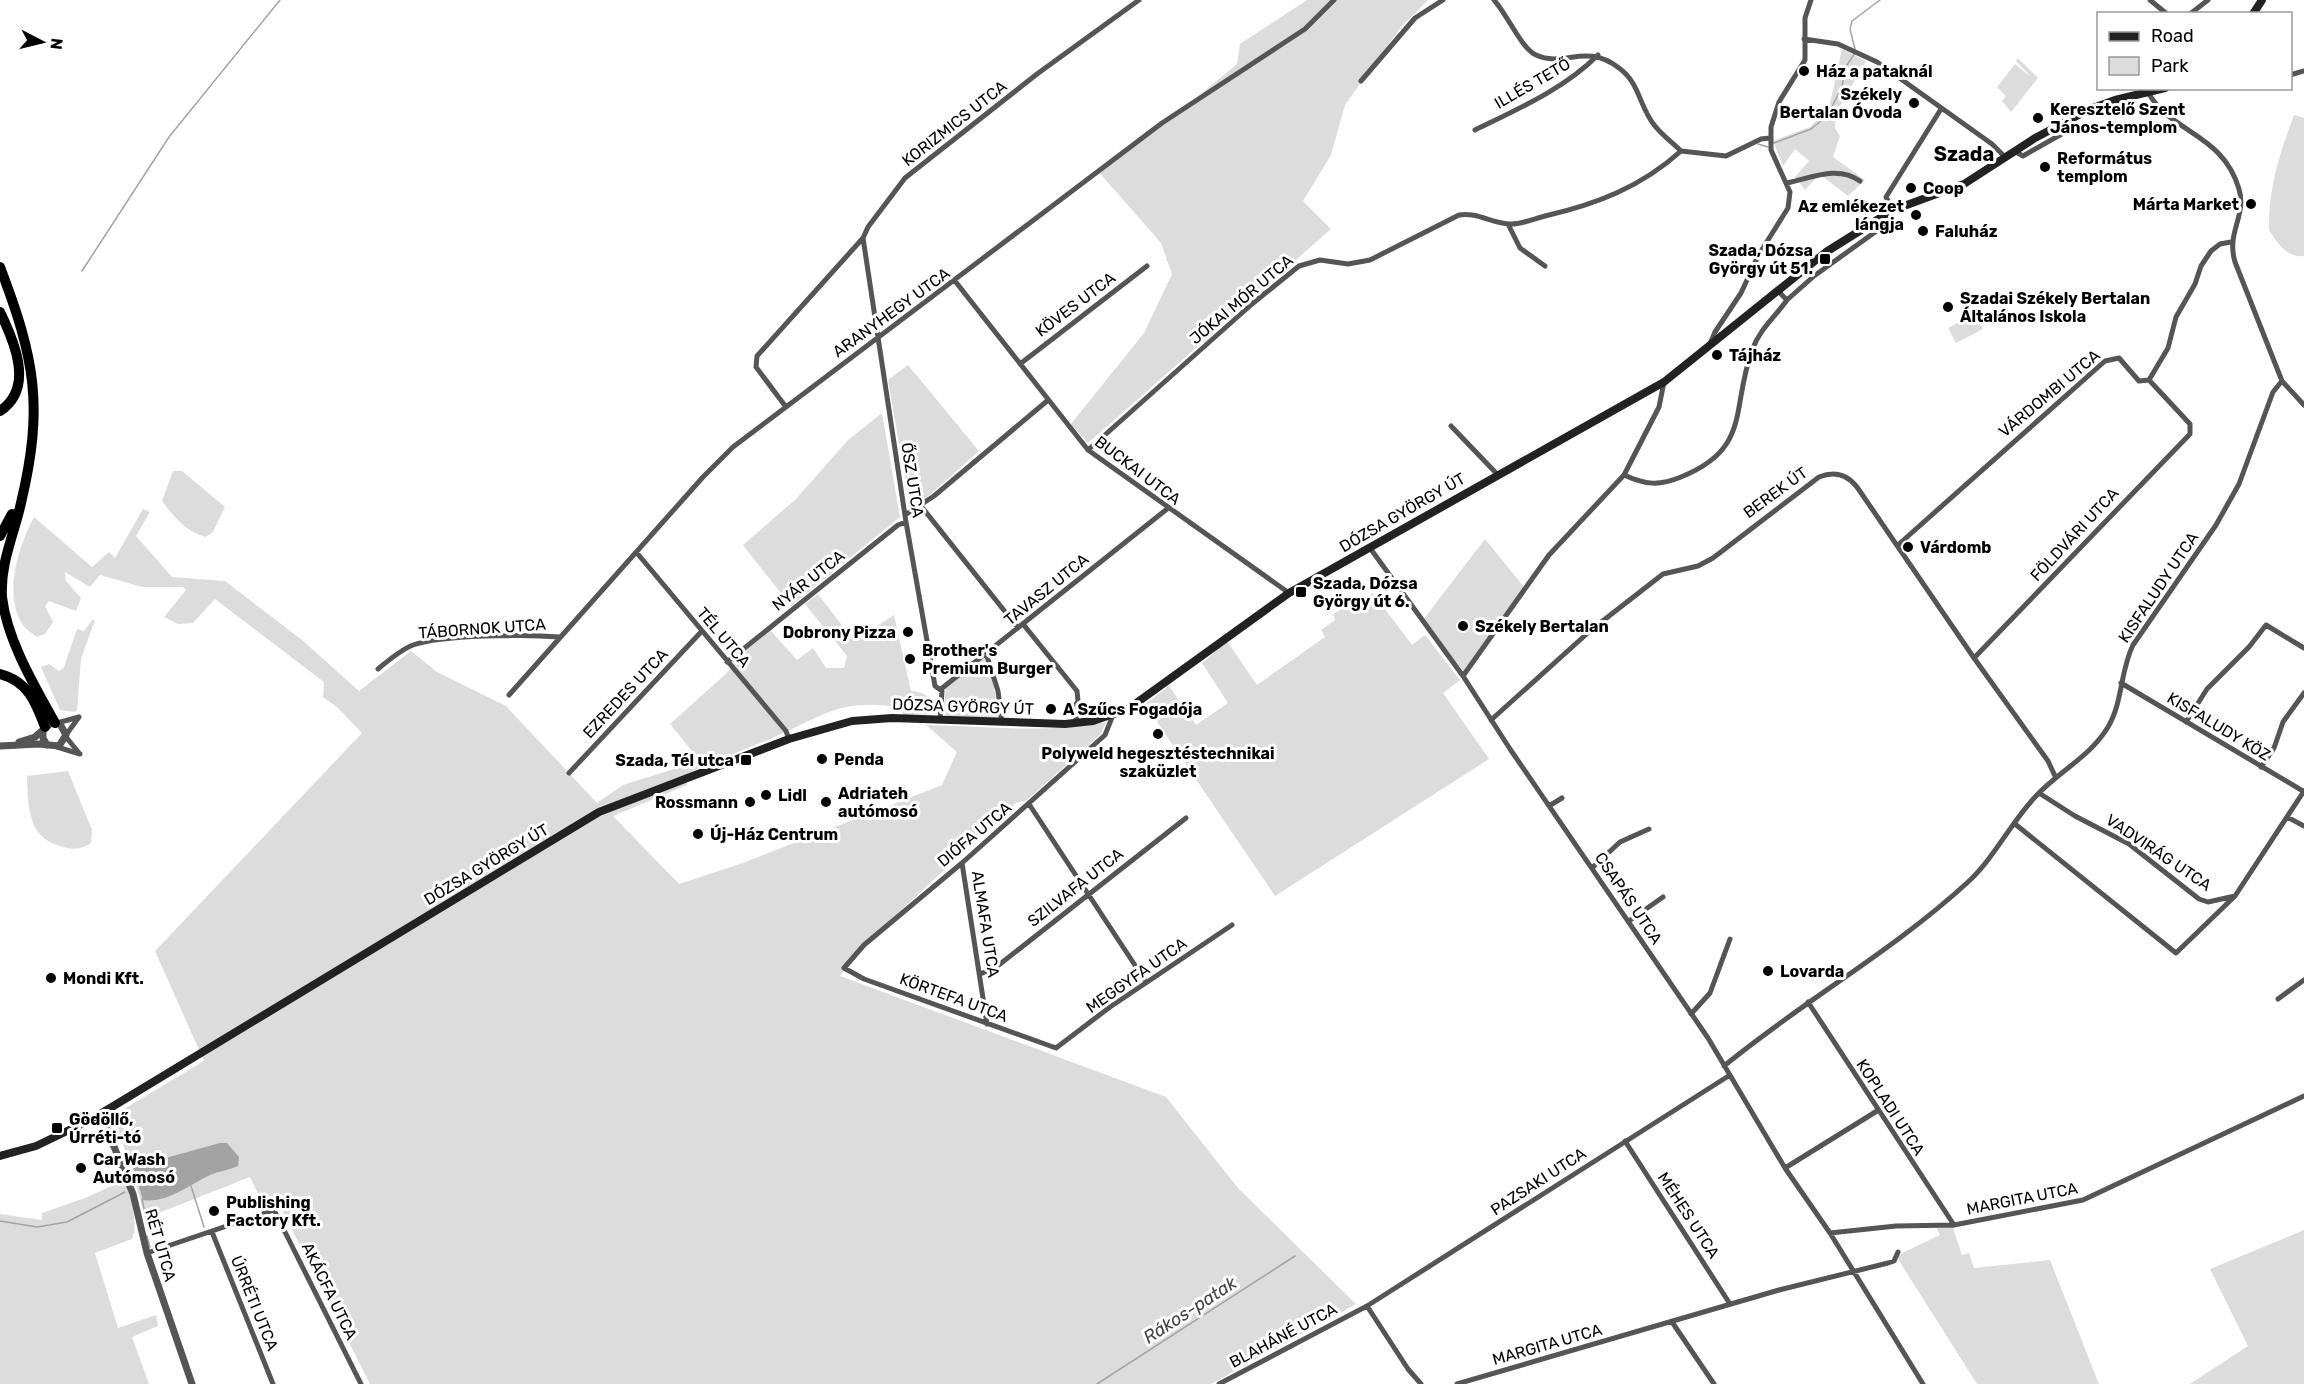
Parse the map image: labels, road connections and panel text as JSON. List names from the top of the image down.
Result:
{
  "streets": {
    "main road": ["DÓZSA GYÖRGY ÚT"],
    "street": [
      "ILLÉS TETŐ",
      "KORIZMICS UTCA",
      "JÓKAI MÓR UTCA",
      "KÖVES UTCA",
      "ARANYHEGY UTCA",
      "VÁRDOMBI UTCA",
      "BUCKAI UTCA",
      "ŐSZ UTCA",
      "BEREK ÚT",
      "FÖLDVÁRI UTCA",
      "NYÁR UTCA",
      "KISFALUDY UTCA",
      "TAVASZ UTCA",
      "TÁBORNOK UTCA",
      "TÉL UTCA",
      "EZREDES UTCA",
      "KISFALUDY KÖZ",
      "DIÓFA UTCA",
      "VADVIRÁG UTCA",
      "SZILVAFA UTCA",
      "CSAPÁS UTCA",
      "ALMAFA UTCA",
      "MEGGYFA UTCA",
      "KÖRTEFA UTCA",
      "KOPLADI UTCA",
      "PAZSAKI UTCA",
      "MARGITA UTCA",
      "MÉHES UTCA",
      "RÉT UTCA",
      "AKÁCFA UTCA",
      "ÚRRÉTI UTCA",
      "BLAHÁNÉ UTCA"
    ]
  },
  "crossings": [
    ["KORIZMICS UTCA", "ARANYHEGY UTCA"],
    ["KORIZMICS UTCA", "ŐSZ UTCA"],
    ["JÓKAI MÓR UTCA", "BUCKAI UTCA"],
    ["KÖVES UTCA", "BUCKAI UTCA"],
    ["ARANYHEGY UTCA", "BUCKAI UTCA"],
    ["ARANYHEGY UTCA", "ŐSZ UTCA"],
    ["ARANYHEGY UTCA", "TÁBORNOK UTCA"],
    ["ARANYHEGY UTCA", "TÉL UTCA"],
    ["VÁRDOMBI UTCA", "BEREK ÚT"],
    ["VÁRDOMBI UTCA", "FÖLDVÁRI UTCA"],
    ["BUCKAI UTCA", "DÓZSA GYÖRGY ÚT"],
    ["BUCKAI UTCA", "NYÁR UTCA"],
    ["BUCKAI UTCA", "TAVASZ UTCA"],
    ["ŐSZ UTCA", "DÓZSA GYÖRGY ÚT"],
    ["ŐSZ UTCA", "NYÁR UTCA"],
    ["ŐSZ UTCA", "TAVASZ UTCA"],
    ["BEREK ÚT", "FÖLDVÁRI UTCA"],
    ["BEREK ÚT", "KISFALUDY UTCA"],
    ["BEREK ÚT", "CSAPÁS UTCA"],
    ["DÓZSA GYÖRGY ÚT", "TÉL UTCA"],
    ["DÓZSA GYÖRGY ÚT", "DIÓFA UTCA"],
    ["DÓZSA GYÖRGY ÚT", "CSAPÁS UTCA"],
    ["DÓZSA GYÖRGY ÚT", "RÉT UTCA"],
    ["NYÁR UTCA", "TÉL UTCA"],
    ["KISFALUDY UTCA", "KISFALUDY KÖZ"],
    ["KISFALUDY UTCA", "VADVIRÁG UTCA"],
    ["KISFALUDY UTCA", "CSAPÁS UTCA"],
    ["KISFALUDY UTCA", "KOPLADI UTCA"],
    ["TÉL UTCA", "EZREDES UTCA"],
    ["DIÓFA UTCA", "ALMAFA UTCA"],
    ["DIÓFA UTCA", "KÖRTEFA UTCA"],
    ["SZILVAFA UTCA", "ALMAFA UTCA"],
    ["CSAPÁS UTCA", "PAZSAKI UTCA"],
    ["CSAPÁS UTCA", "MARGITA UTCA"],
    ["ALMAFA UTCA", "KÖRTEFA UTCA"],
    ["MEGGYFA UTCA", "KÖRTEFA UTCA"],
    ["KOPLADI UTCA", "MARGITA UTCA"],
    ["PAZSAKI UTCA", "MÉHES UTCA"],
    ["PAZSAKI UTCA", "BLAHÁNÉ UTCA"],
    ["MARGITA UTCA", "MÉHES UTCA"],
    ["AKÁCFA UTCA", "ÚRRÉTI UTCA"]
  ],
  "districts": ["Szada"],
  "water": ["Rákos-patak"],
  "places": {
    "other": [
      "Ház a pataknál",
      "Székely Bertalan Óvoda",
      "Keresztelő Szent János-templom",
      "Református templom",
      "Coop",
      "Márta Market",
      "Az emlékezet lángja",
      "Faluház",
      "Szadai Székely Bertalan Általános Iskola",
      "Tájház",
      "Várdomb",
      "Székely Bertalan",
      "Dobrony Pizza",
      "Brother's Premium Burger",
      "A Szűcs Fogadója",
      "Polyweld hegesztéstechnikai szaküzlet",
      "Penda",
      "Lidl",
      "Rossmann",
      "Adriateh autómosó",
      "Új-Ház Centrum",
      "Lovarda",
      "Mondi Kft.",
      "Car Wash Autómosó",
      "Publishing Factory Kft."
    ],
    "transit": [
      "Szada, Dózsa György út 51.",
      "Szada, Dózsa György út 6.",
      "Szada, Tél utca",
      "Gödöllő, Úrréti-tó"
    ]
  },
  "legend": ["Road", "Park"],
  "north": "right"
}
